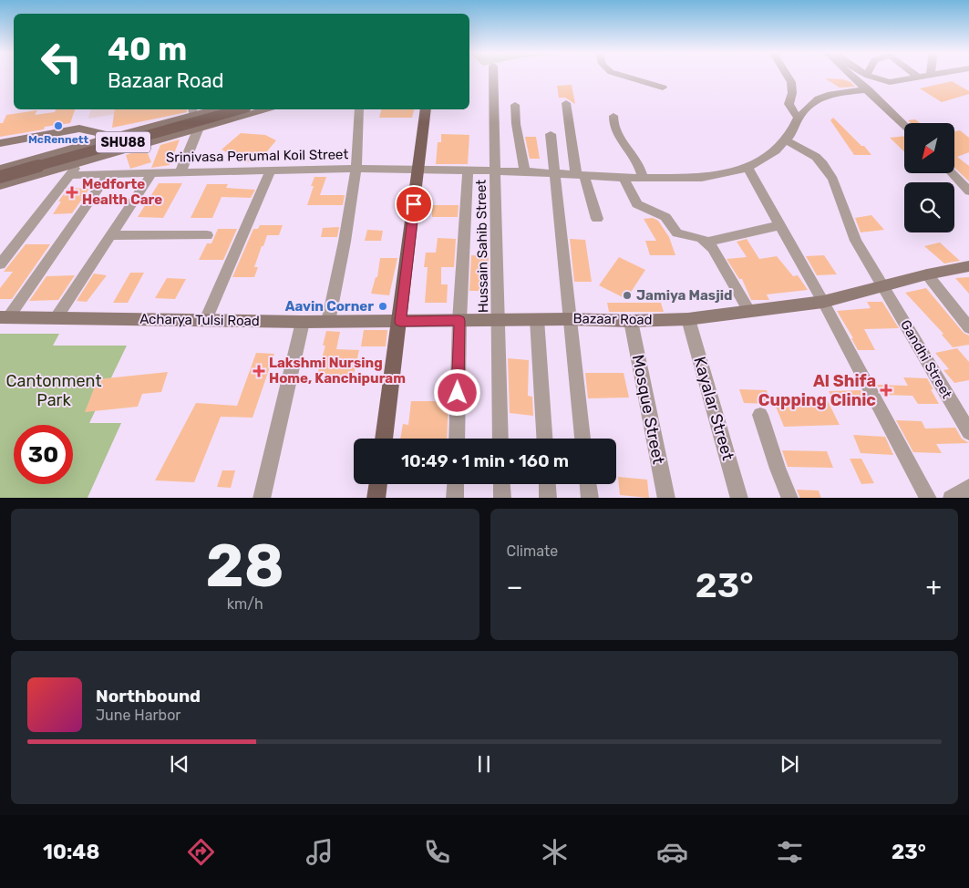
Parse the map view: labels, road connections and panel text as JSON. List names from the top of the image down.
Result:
{
  "streets": {
    "main road": ["SHU88"],
    "street": [
      "Srinivasa Perumal Koil Street",
      "Hussain Sahib Street",
      "Bazaar Road",
      "Acharya Tulsi Road",
      "Gandhi Street",
      "Kayalar Street",
      "Mosque Street"
    ]
  },
  "crossings": [
    ["Srinivasa Perumal Koil Street", "Hussain Sahib Street"],
    ["Srinivasa Perumal Koil Street", "Gandhi Street"],
    ["Hussain Sahib Street", "Bazaar Road"],
    ["Bazaar Road", "Acharya Tulsi Road"],
    ["Bazaar Road", "Gandhi Street"],
    ["Bazaar Road", "Kayalar Street"],
    ["Bazaar Road", "Mosque Street"]
  ],
  "parks": ["Cantonment Park"],
  "places": {
    "other": ["McRennett", "Jamiya Masjid", "Aavin Corner"],
    "health": ["Medforte Health Care", "Lakshmi Nursing Home, Kanchipuram", "Al Shifa Cupping Clinic"]
  },
  "north": "bottom left",
  "page": {
    "turn": ["40 m", "Bazaar Road"],
    "limit": "30",
    "trip": "10:49 · 1 min · 160 m",
    "tile": [
      ["28", "km/h"],
      "Climate"
    ],
    "heat": ["−", "23°", "+"],
    "song": ["Northbound", "June Harbor"],
    "tabs": ["10:48", "23°"]
  }
}
